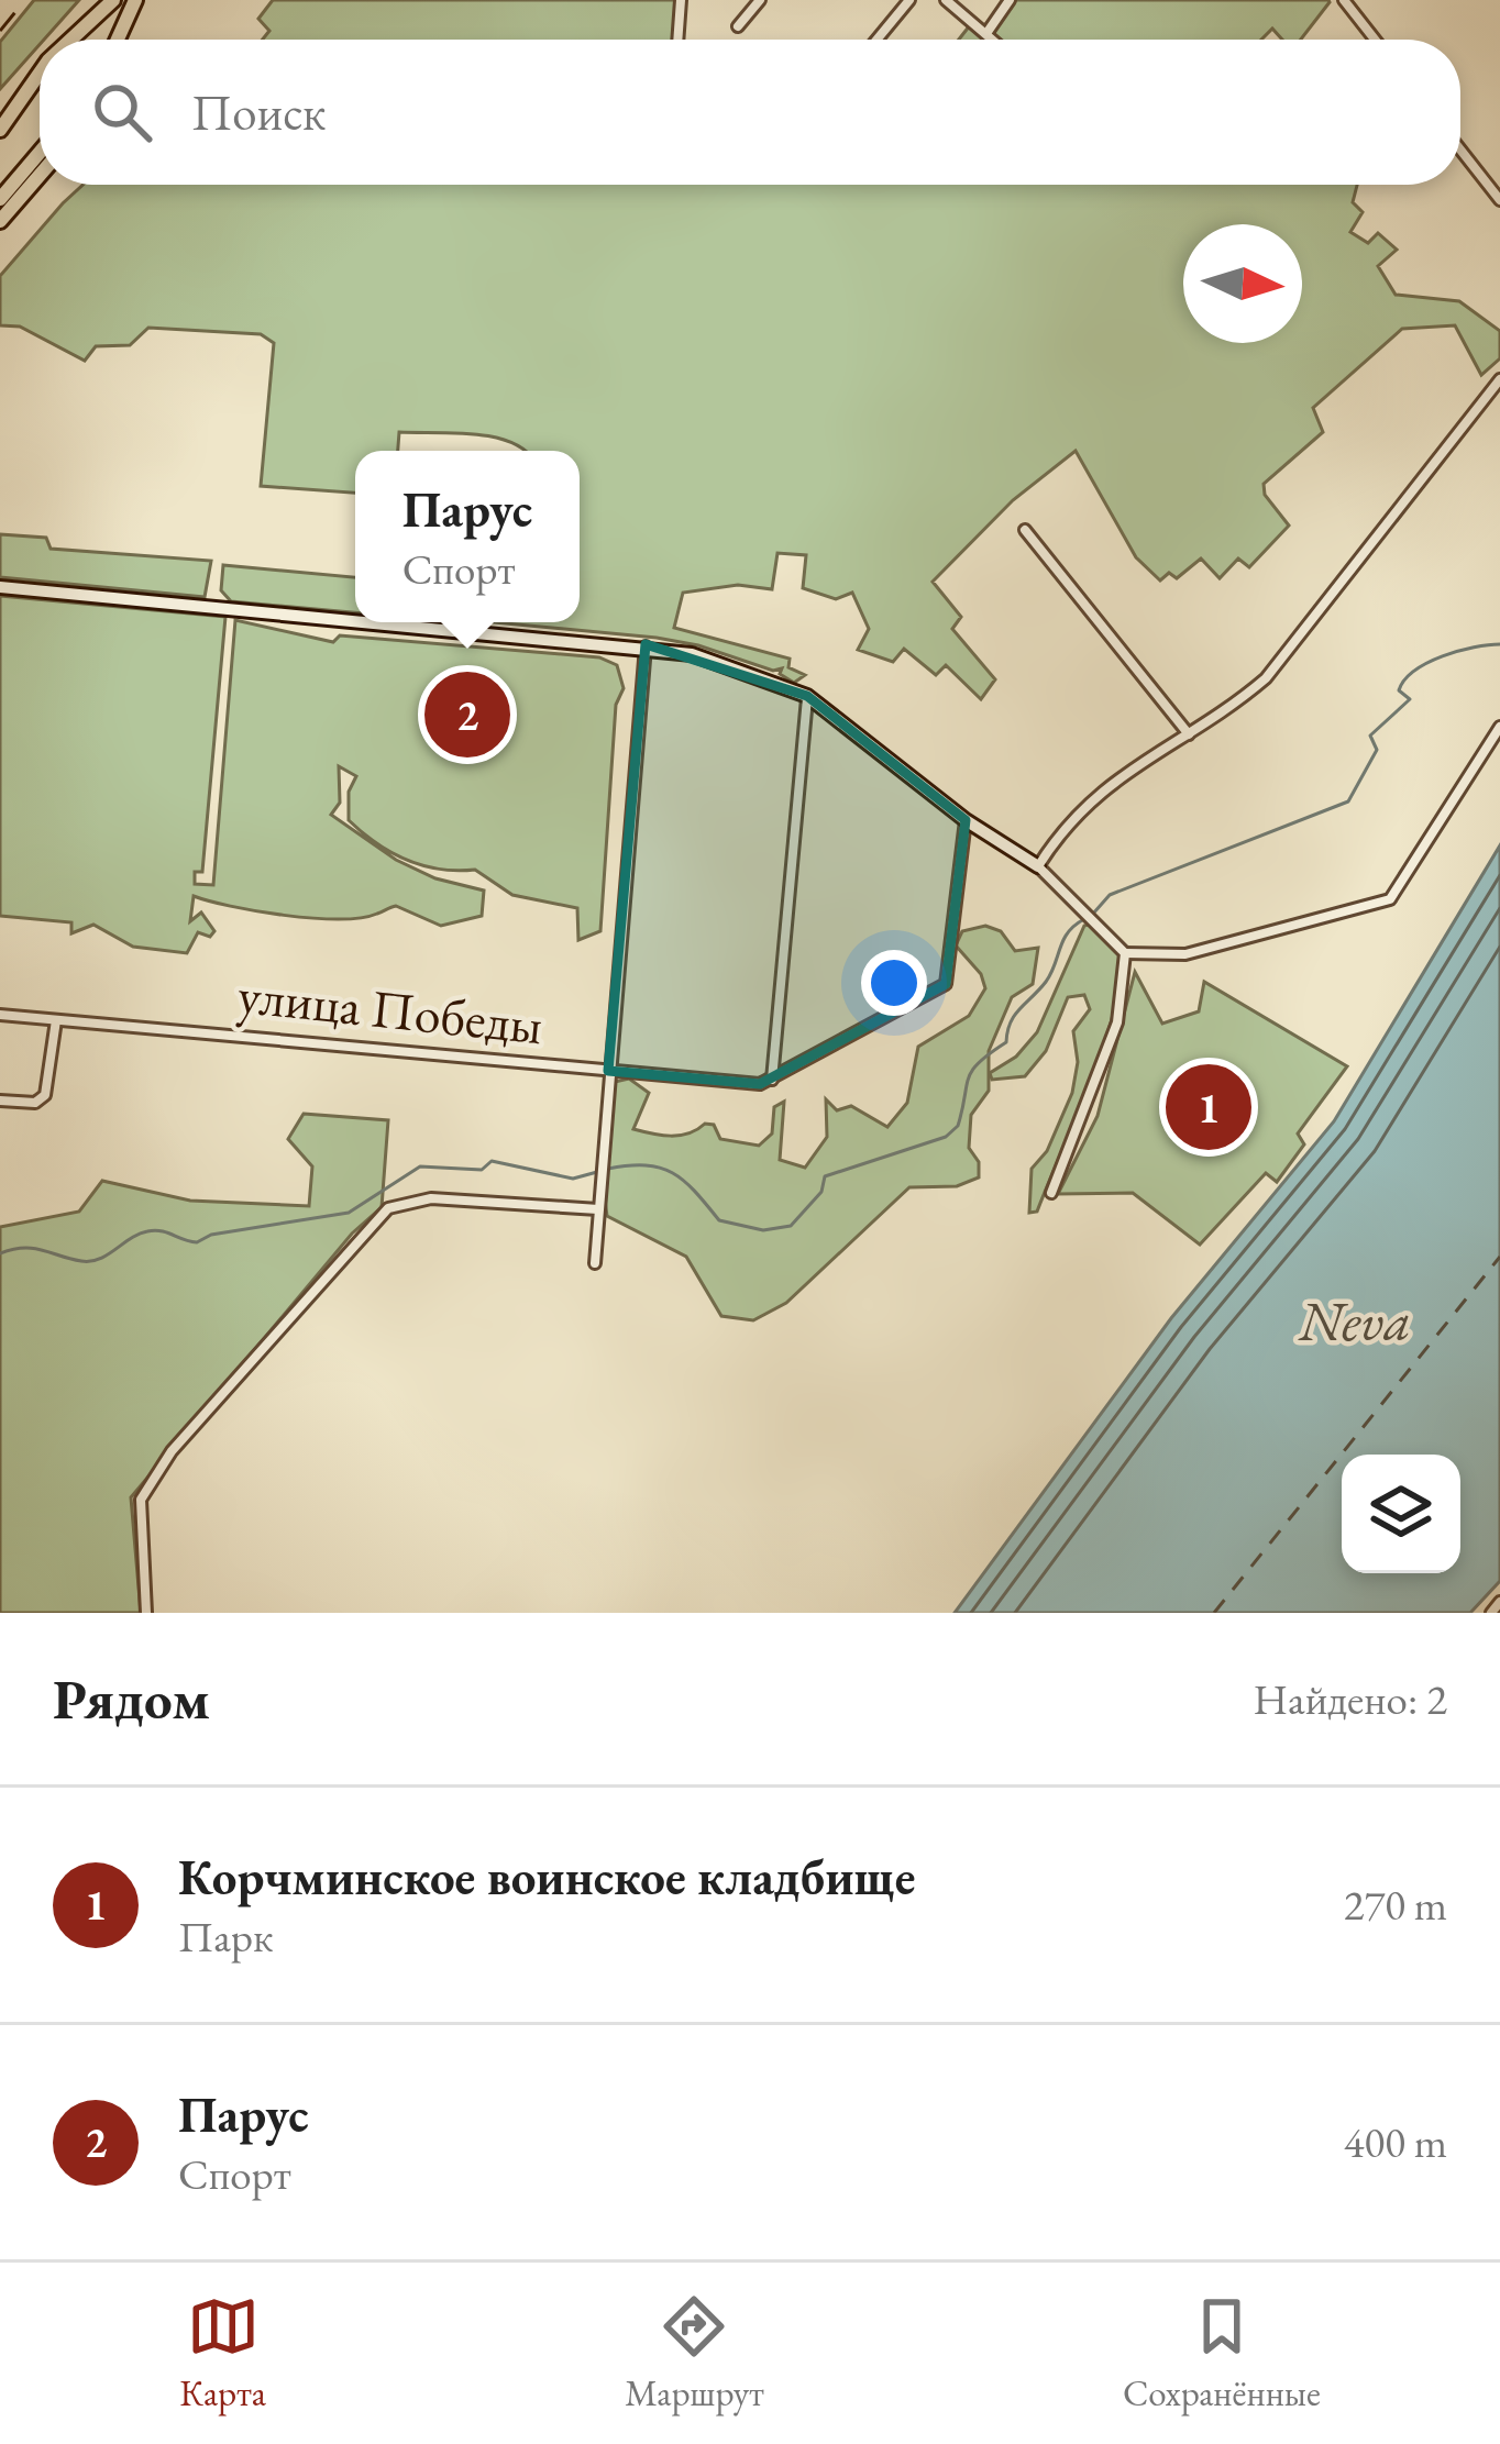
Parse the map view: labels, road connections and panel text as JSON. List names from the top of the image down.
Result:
{
  "streets": {
    "street": ["улица Победы"]
  },
  "water": ["Neva"],
  "north": "right",
  "page": {
    "search": "Поиск",
    "popup": ["Парус", "Спорт"],
    "pins": ["2", "1"],
    "heading": ["Рядом", "Найдено: 2"],
    "list": [
      {
        "mark": "1",
        "name": "Корчминское воинское кладбище",
        "note": "Парк",
        "value": "270 m"
      },
      {
        "mark": "2",
        "name": "Парус",
        "note": "Спорт",
        "value": "400 m"
      }
    ],
    "nav": ["Карта", "Маршрут", "Сохранённые"]
  }
}
